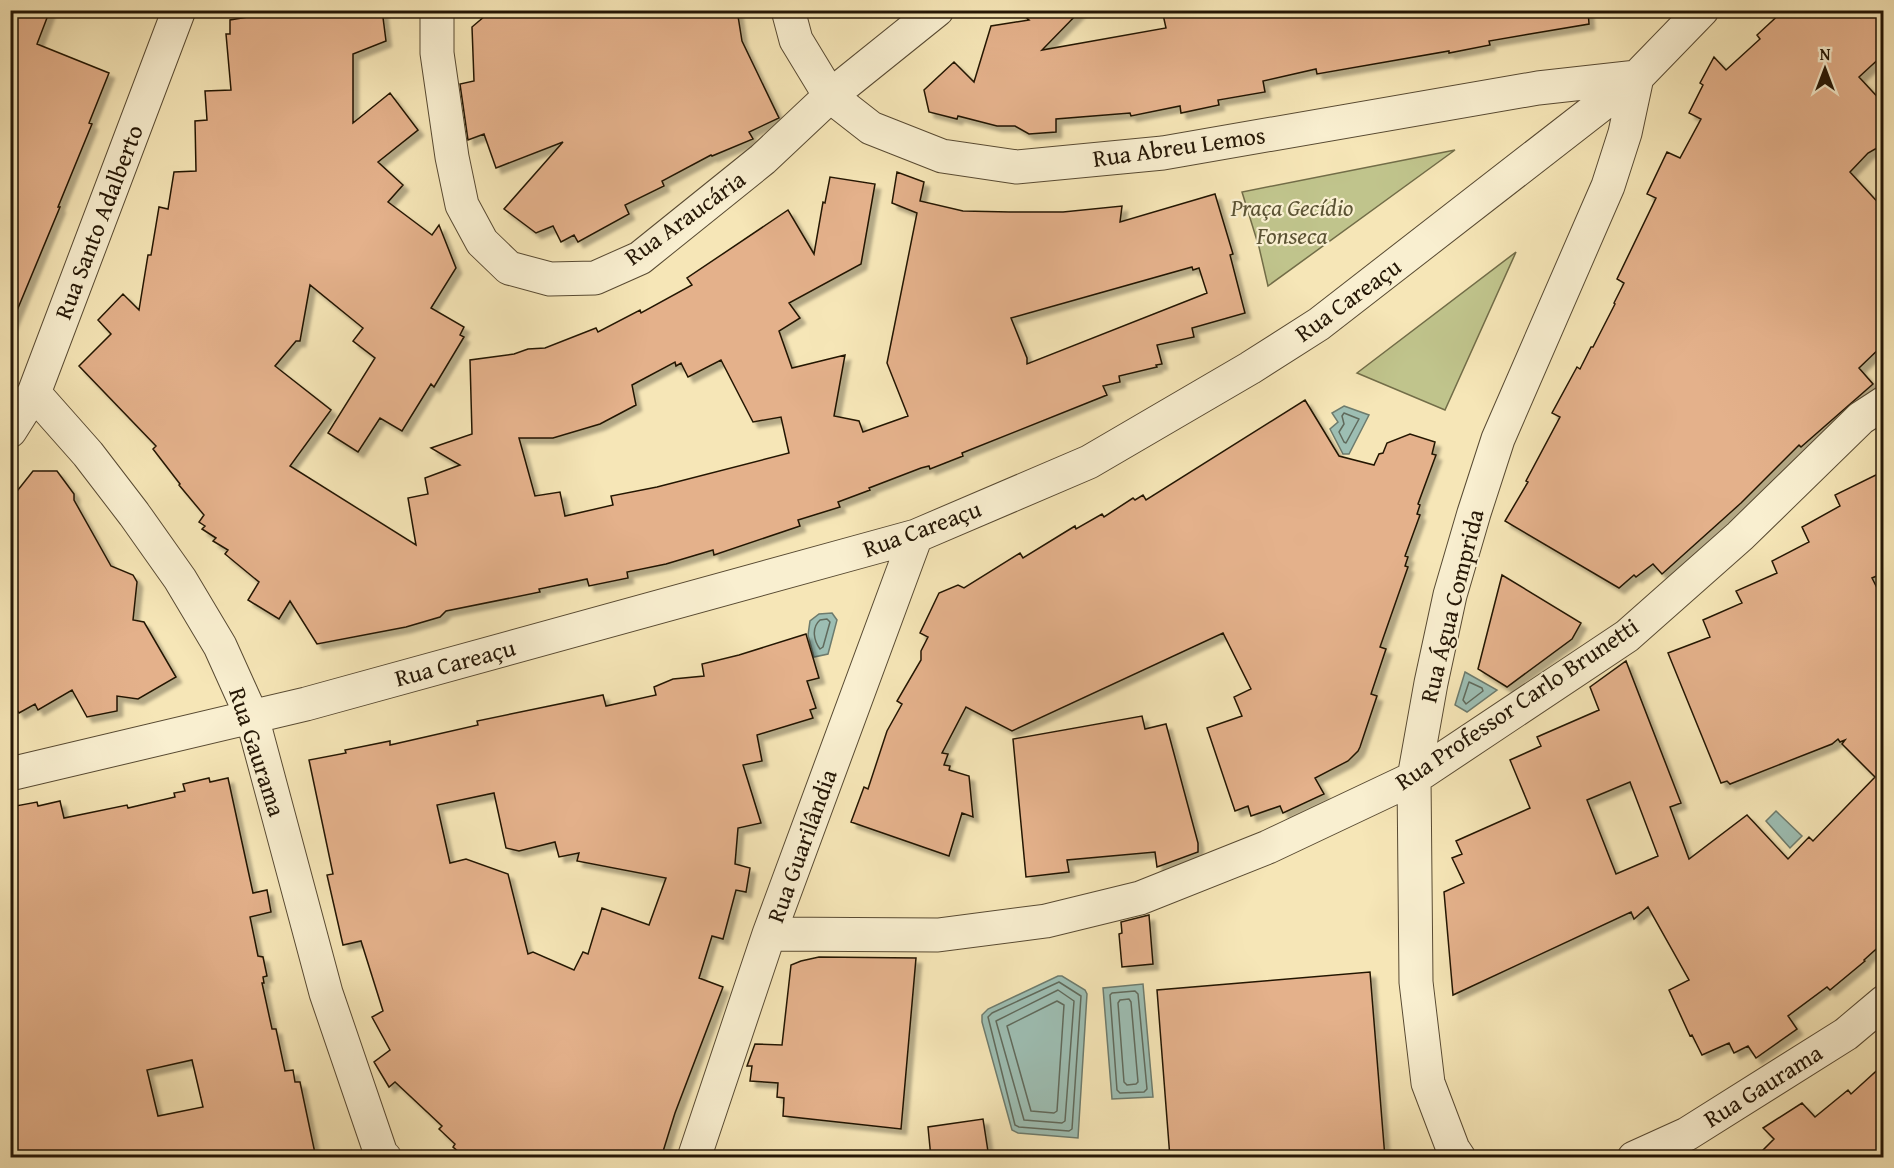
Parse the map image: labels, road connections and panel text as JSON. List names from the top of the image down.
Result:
{
  "streets": {
    "street": [
      "Rua Abreu Lemos",
      "Rua Araucária",
      "Rua Santo Adalberto",
      "Rua Careaçu",
      "Rua Água Comprida",
      "Rua Professor Carlo Brunetti",
      "Rua Gaurama",
      "Rua Guarilândia"
    ]
  },
  "crossings": [
    ["Rua Abreu Lemos", "Rua Araucária"],
    ["Rua Abreu Lemos", "Rua Careaçu"],
    ["Rua Abreu Lemos", "Rua Água Comprida"],
    ["Rua Santo Adalberto", "Rua Gaurama"],
    ["Rua Careaçu", "Rua Água Comprida"],
    ["Rua Careaçu", "Rua Gaurama"],
    ["Rua Careaçu", "Rua Guarilândia"],
    ["Rua Água Comprida", "Rua Professor Carlo Brunetti"],
    ["Rua Professor Carlo Brunetti", "Rua Guarilândia"]
  ],
  "parks": ["Praça Gecídio Fonseca"],
  "north": "top"
}
